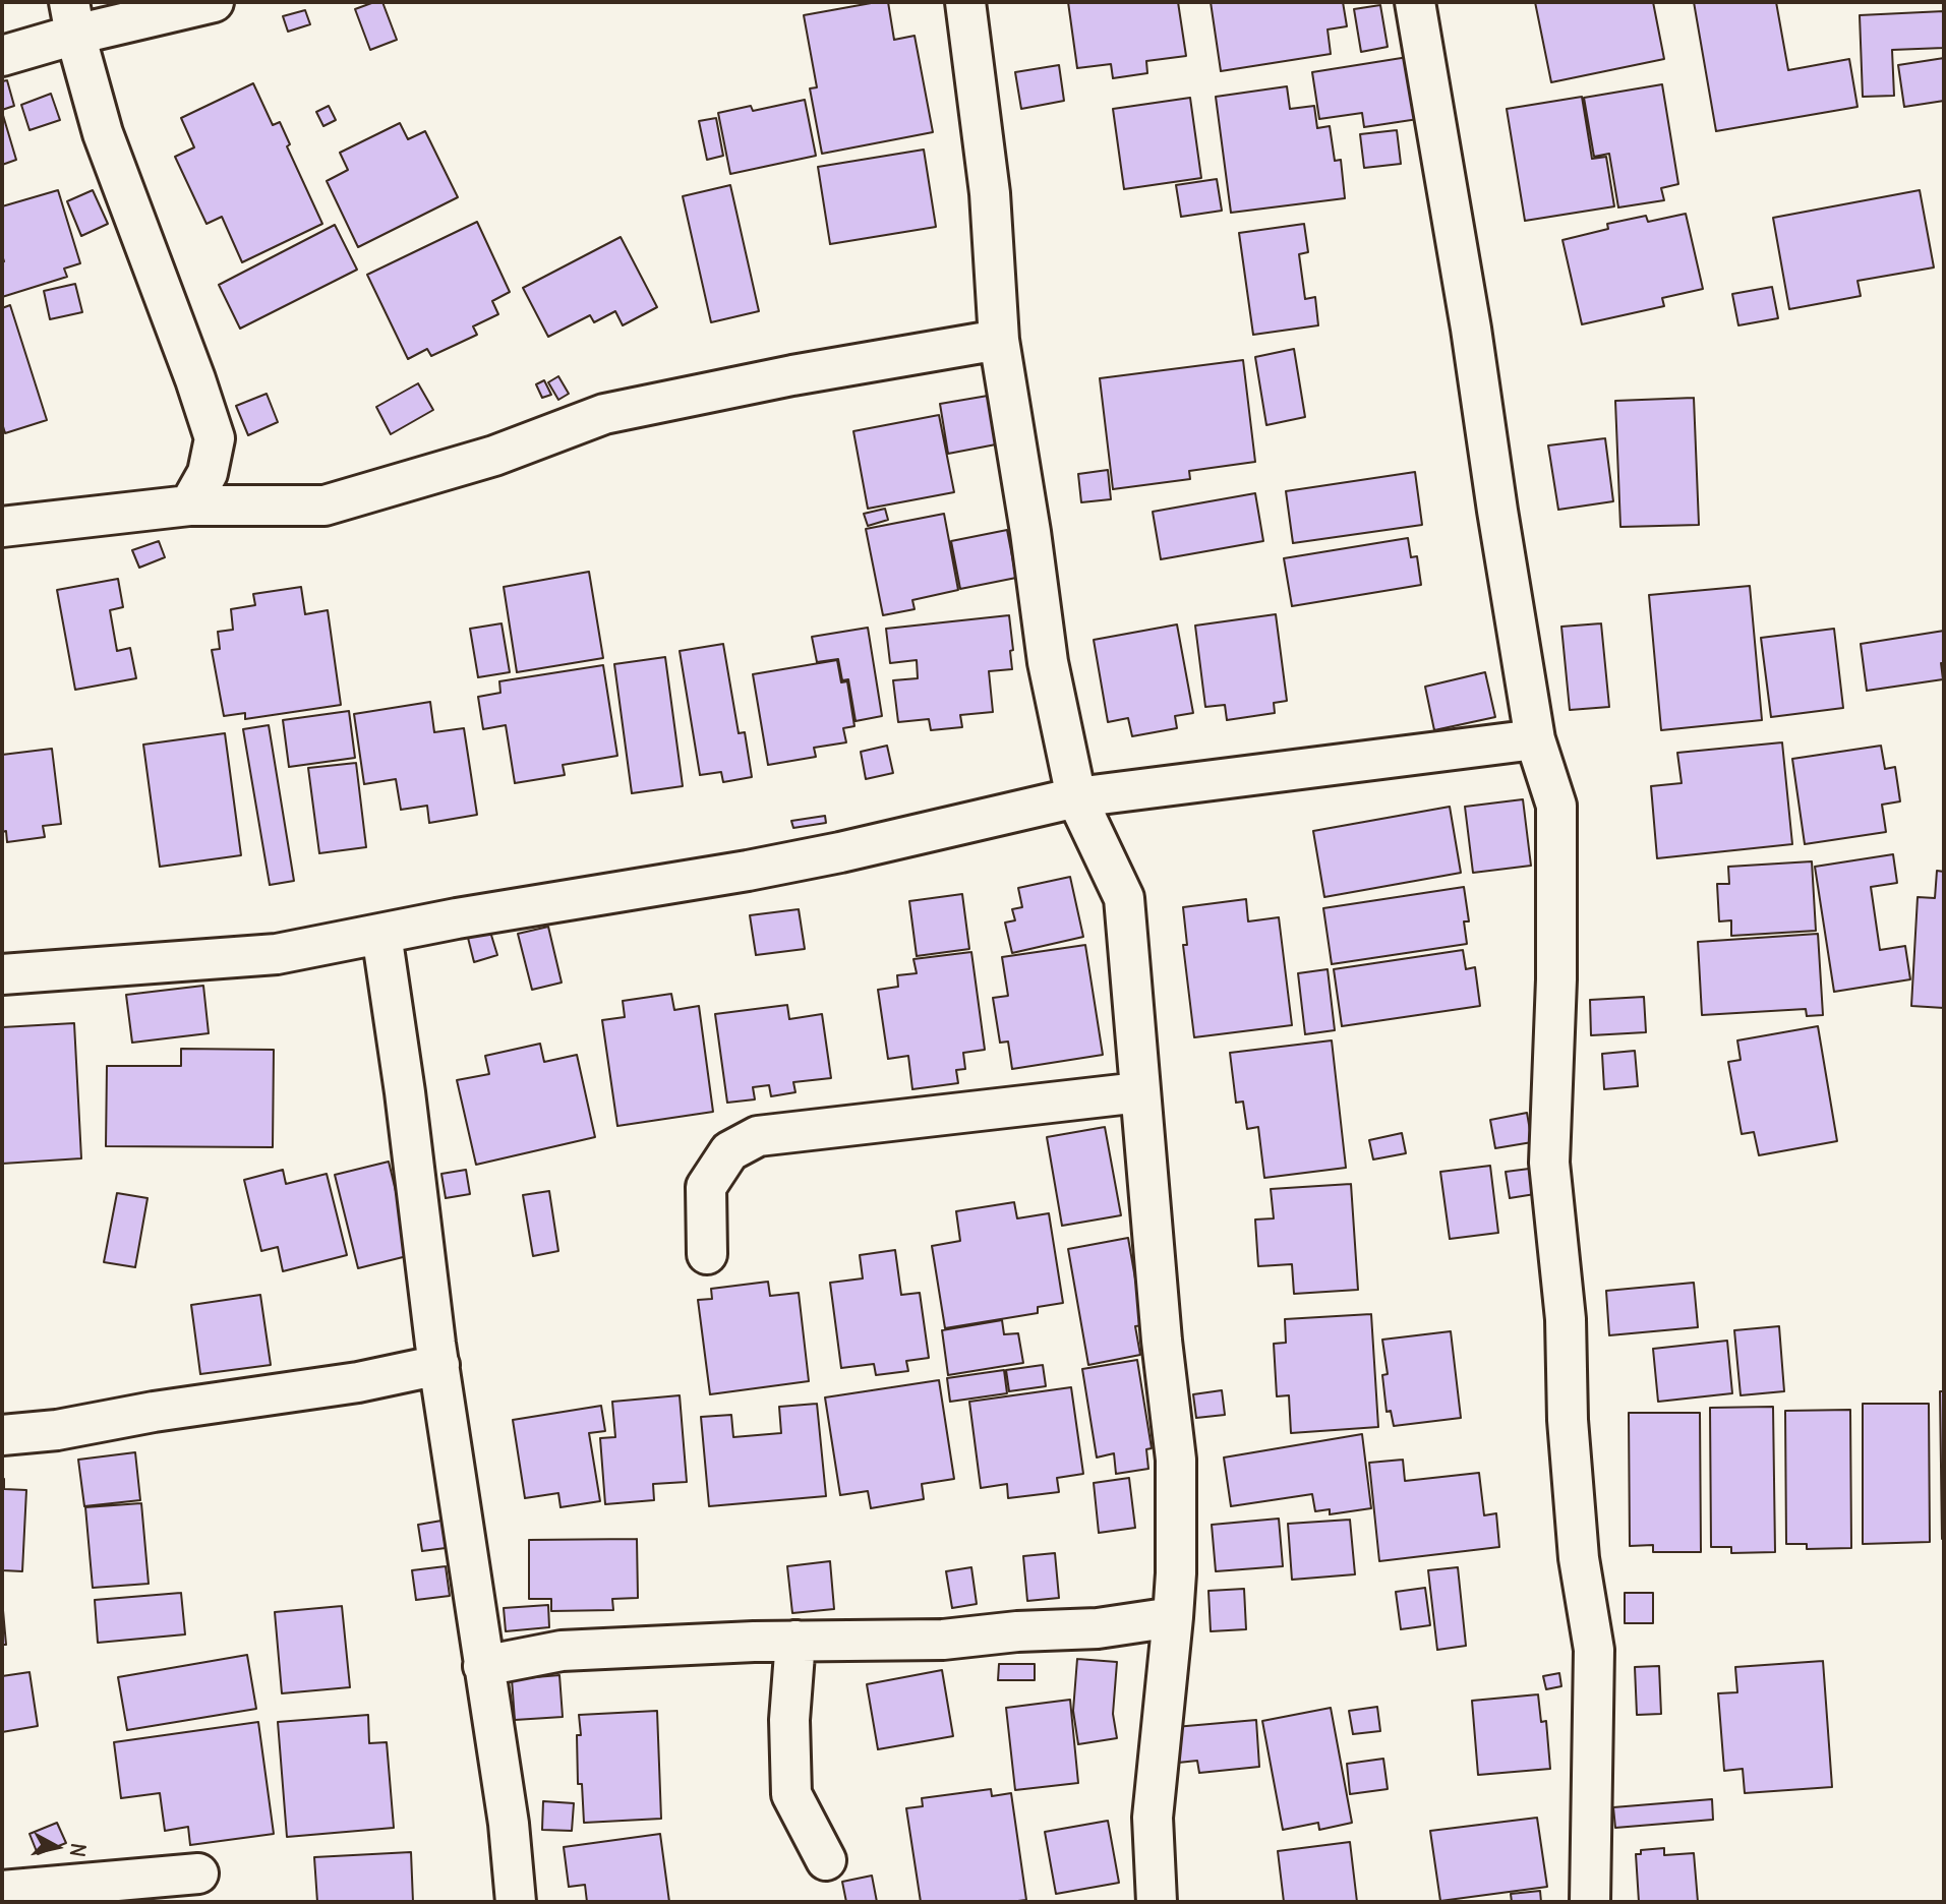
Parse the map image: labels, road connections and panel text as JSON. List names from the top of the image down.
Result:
{
  "north": "right"
}
